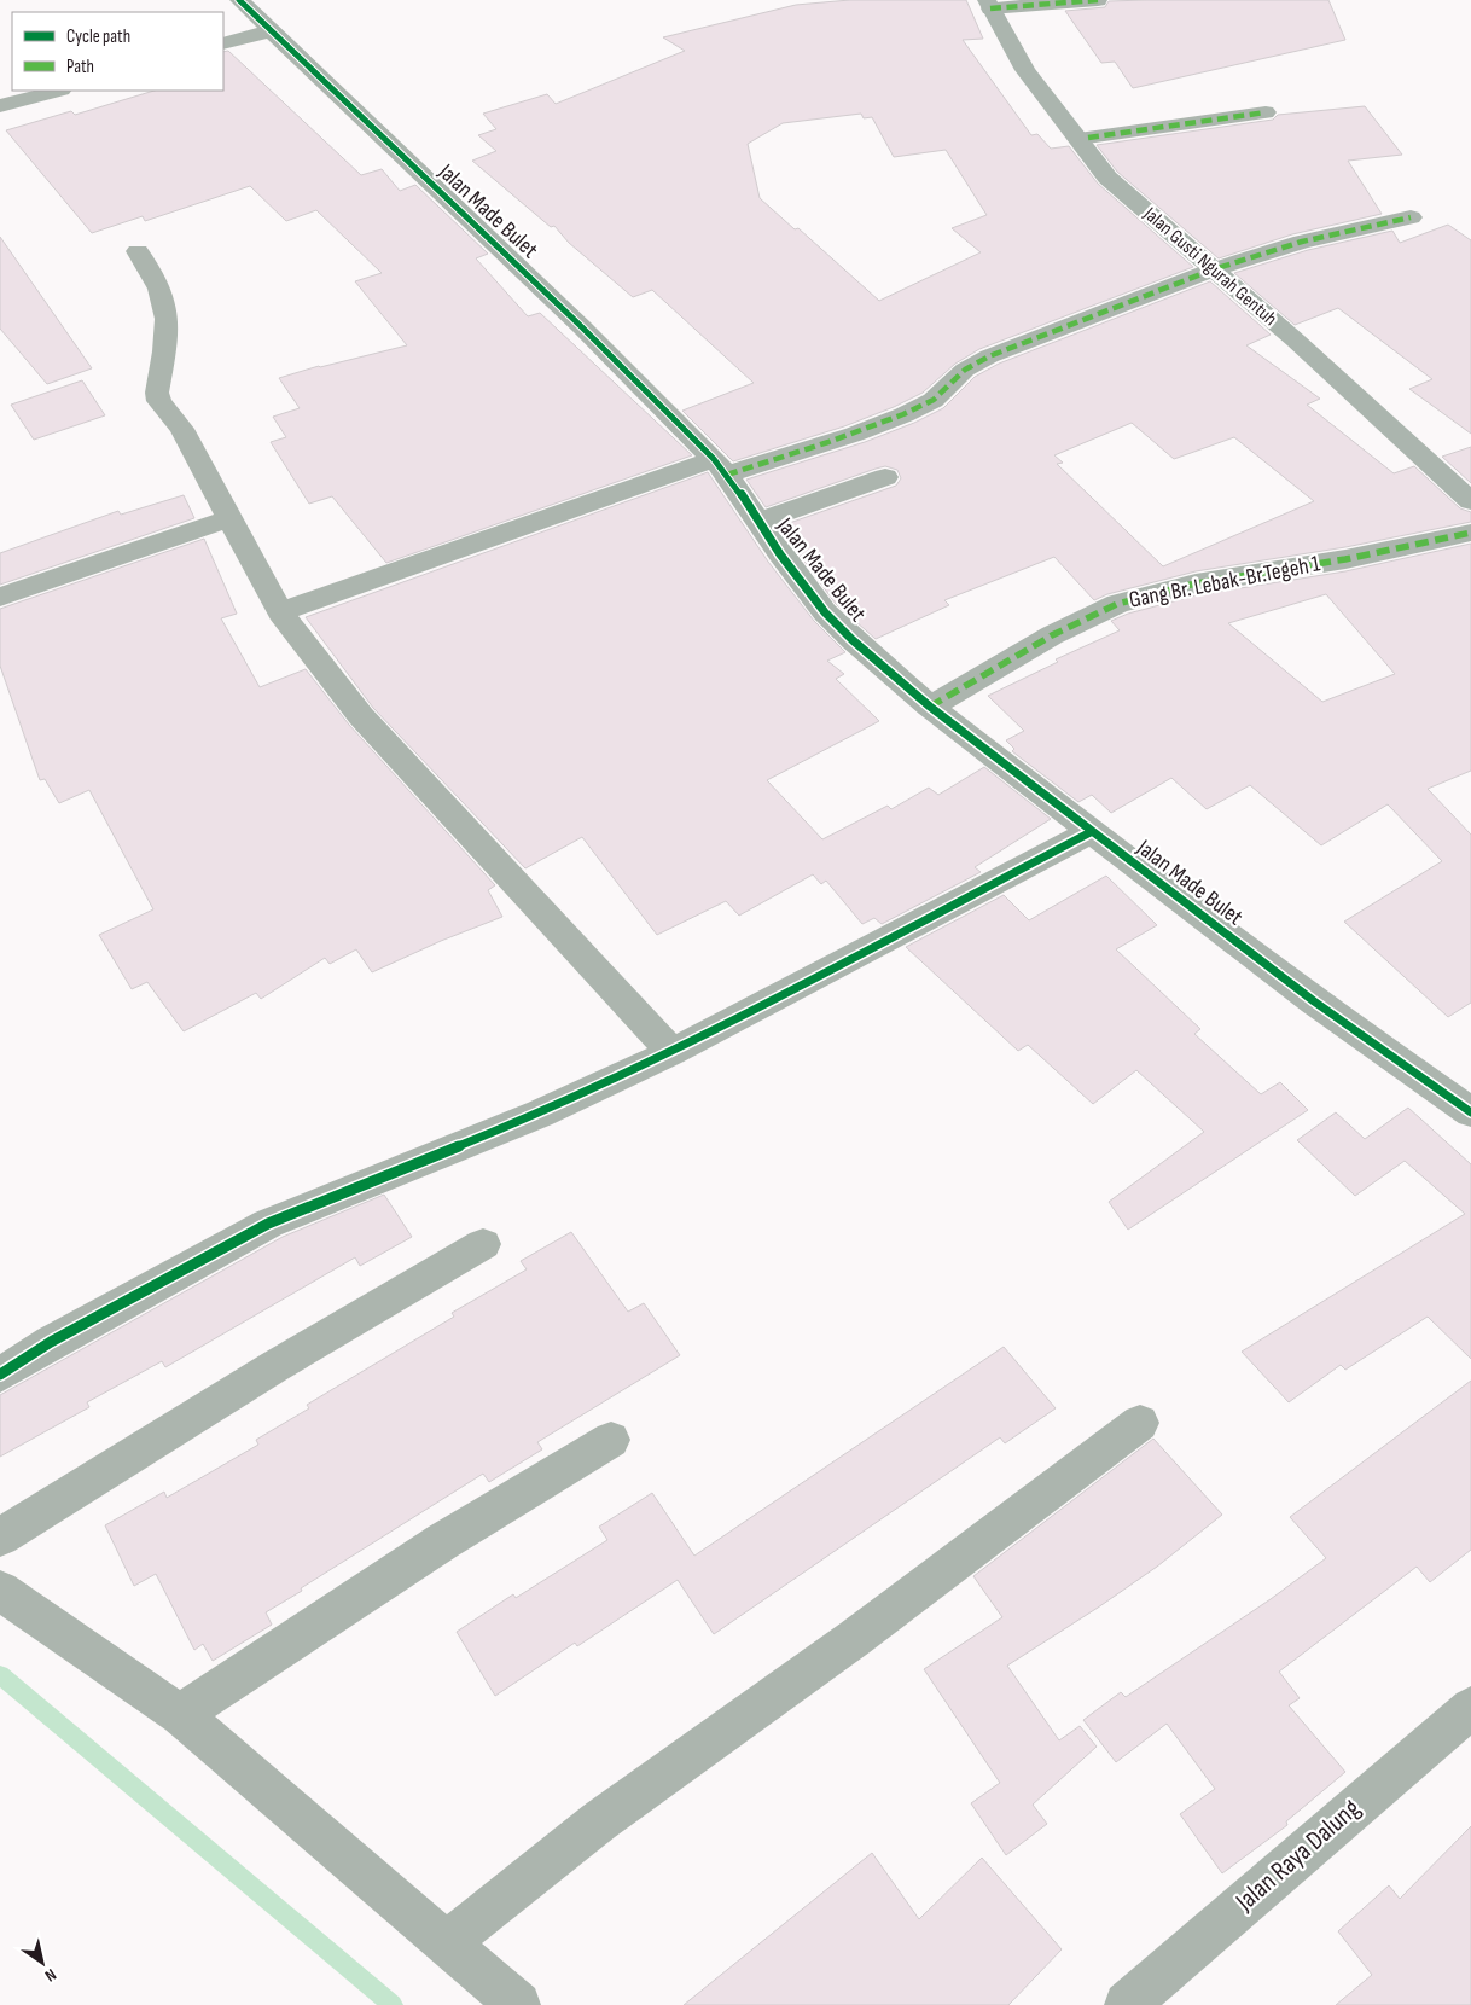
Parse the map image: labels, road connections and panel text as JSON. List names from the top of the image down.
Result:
{
  "streets": {
    "main road": ["Jalan Gusti Ngurah Gentuh"],
    "street": ["Jalan Made Bulet", "Gang Br. Lebak-Br.Tegeh 1", "Jalan Raya Dalung"]
  },
  "crossings": [
    ["Jalan Made Bulet", "Gang Br. Lebak-Br.Tegeh 1"]
  ],
  "legend": ["Cycle path", "Path"],
  "north": "bottom right"
}
